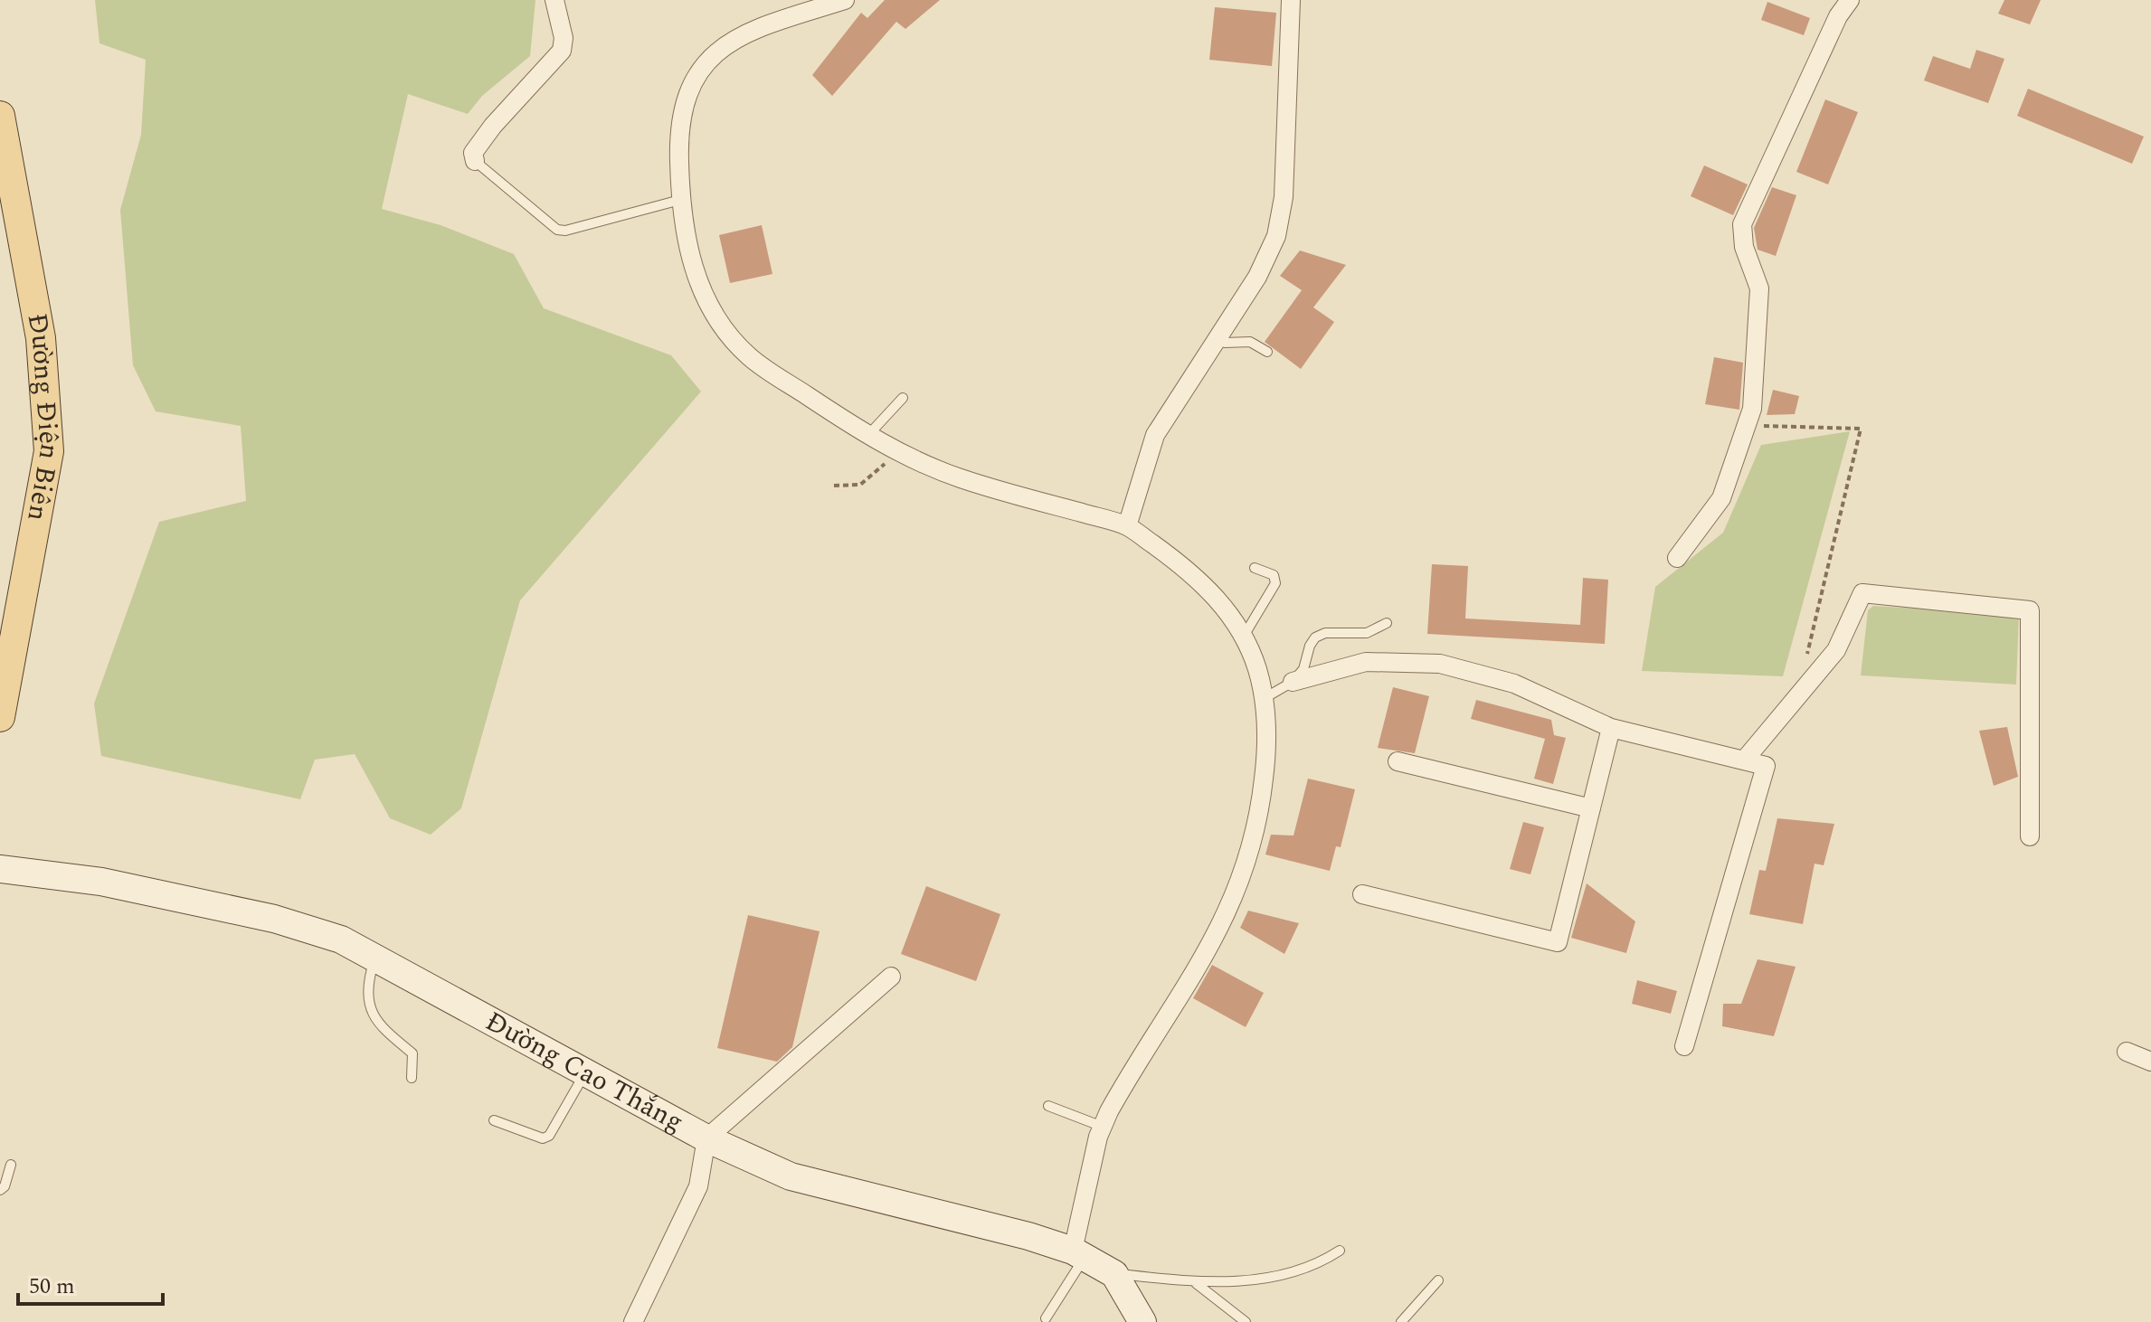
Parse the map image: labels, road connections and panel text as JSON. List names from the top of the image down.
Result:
{
  "streets": {
    "main road": ["Đường Điện Biên"],
    "street": ["Đường Cao Thắng"]
  },
  "scale_bar": "50 m"
}
